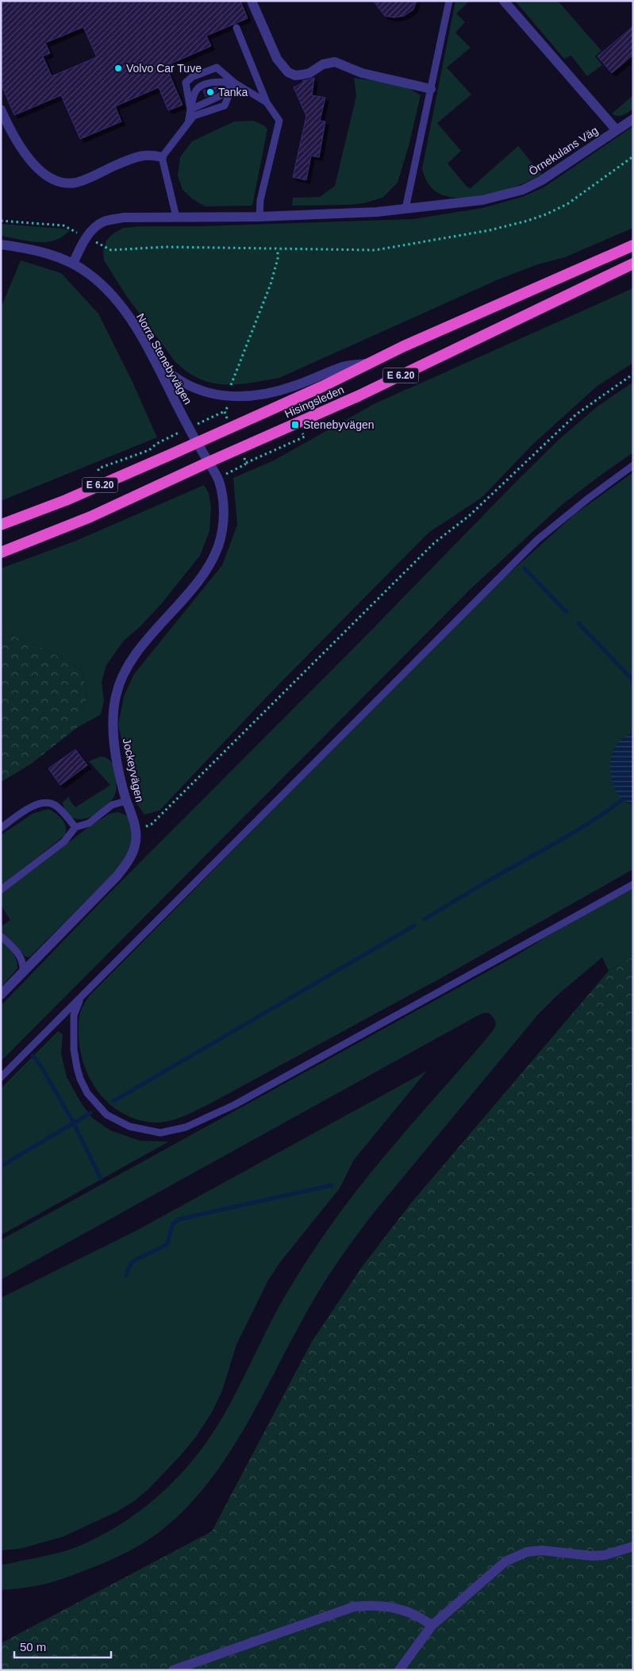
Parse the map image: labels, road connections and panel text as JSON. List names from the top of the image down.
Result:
{
  "streets": {
    "highway": ["E 6.20", "Hisingsleden"],
    "street": ["Örnekulans Väg", "Norra Stenebyvägen", "Jockeyvägen"]
  },
  "crossings": [
    ["Örnekulans Väg", "Norra Stenebyvägen"],
    ["Norra Stenebyvägen", "Hisingsleden"],
    ["Norra Stenebyvägen", "Jockeyvägen"],
    ["Hisingsleden", "Jockeyvägen"]
  ],
  "places": {
    "other": ["Volvo Car Tuve", "Tanka"],
    "transit": ["Stenebyvägen"]
  },
  "scale_bar": "50 m"
}
